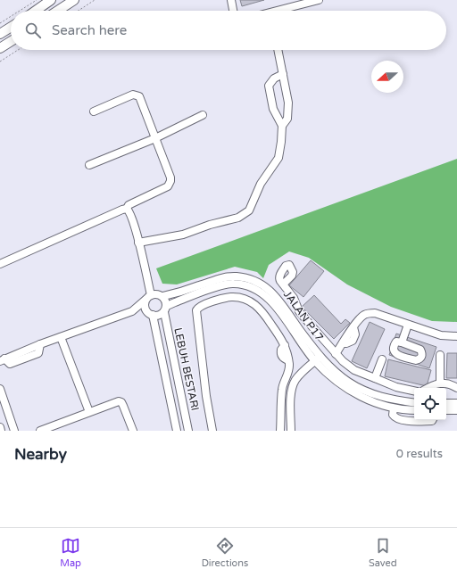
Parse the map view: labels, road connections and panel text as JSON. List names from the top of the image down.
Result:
{
  "streets": {
    "street": ["JALAN P17", "LEBUH BESTARI"]
  },
  "crossings": [
    ["JALAN P17", "LEBUH BESTARI"]
  ],
  "north": "left",
  "page": {
    "search": "Search here",
    "heading": ["Nearby", "0 results"],
    "nav": ["Map", "Directions", "Saved"]
  }
}
